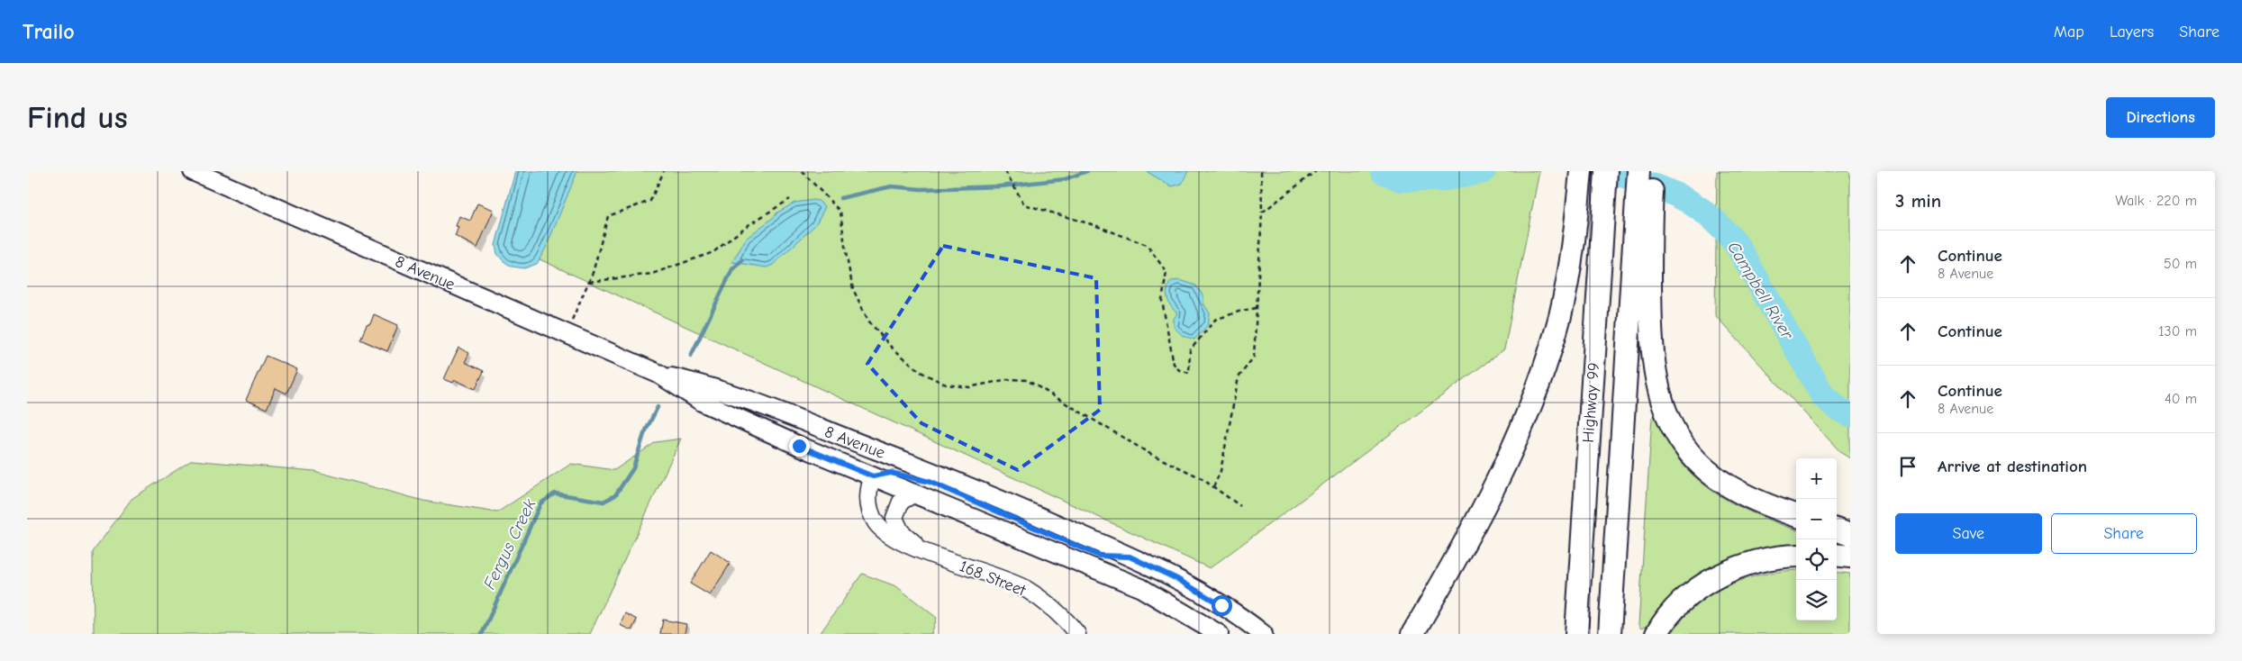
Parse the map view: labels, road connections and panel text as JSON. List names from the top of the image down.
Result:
{
  "streets": {
    "highway": ["Highway 99"],
    "main road": ["8 Avenue", "168 Street"]
  },
  "crossings": [
    ["8 Avenue", "168 Street"]
  ],
  "water": ["Campbell River", "Fergus Creek"],
  "page": {
    "header": "Trailo",
    "nav": ["Map", "Layers", "Share"],
    "buttons": [
      "Directions",
      ["Save", "Share"]
    ],
    "title": "Find us",
    "heading": ["3 min", "Walk · 220 m"],
    "list": [
      ["Continue", "8 Avenue", "50 m"],
      ["Continue", "130 m"],
      ["Continue", "8 Avenue", "40 m"],
      "Arrive at destination"
    ],
    "map_buttons": ["+", "−"]
  }
}
